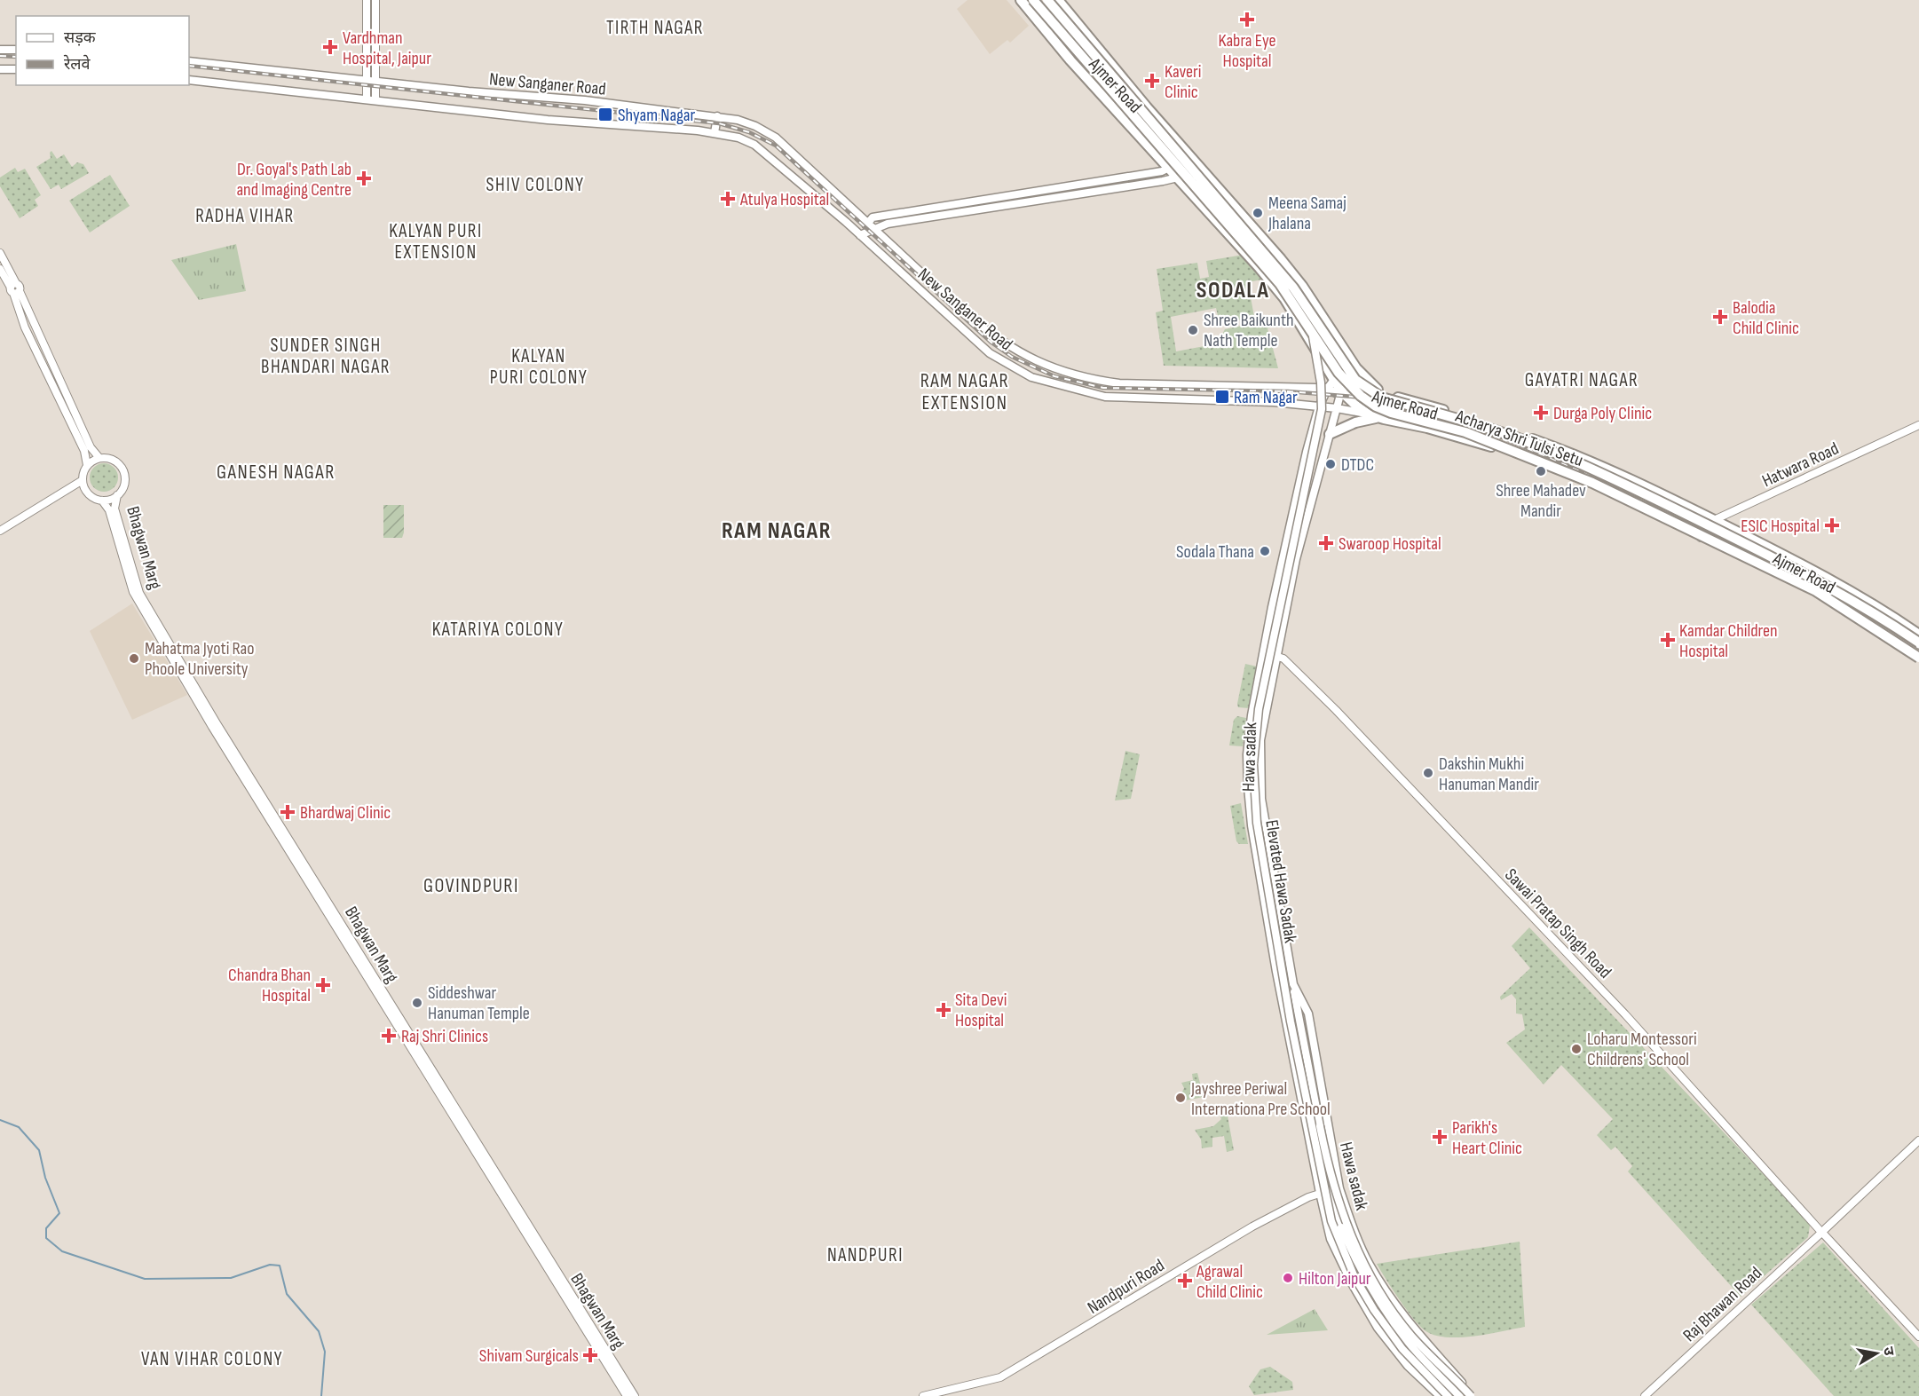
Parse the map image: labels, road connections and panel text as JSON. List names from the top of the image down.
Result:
{
  "streets": {
    "highway": ["Ajmer Road", "Acharya Shri Tulsi Setu"],
    "main road": ["New Sanganer Road", "Hawa sadak", "Elevated Hawa Sadak"],
    "street": [
      "Hatwara Road",
      "Bhagwan Marg",
      "Sawai Pratap Singh Road",
      "Nandpuri Road",
      "Raj Bhawan Road"
    ]
  },
  "crossings": [
    ["New Sanganer Road", "Ajmer Road"],
    ["New Sanganer Road", "Hawa sadak"],
    ["Ajmer Road", "Acharya Shri Tulsi Setu"],
    ["Ajmer Road", "Hatwara Road"],
    ["Ajmer Road", "Hawa sadak"],
    ["Acharya Shri Tulsi Setu", "Elevated Hawa Sadak"],
    ["Hawa sadak", "Elevated Hawa Sadak"],
    ["Hawa sadak", "Sawai Pratap Singh Road"],
    ["Hawa sadak", "Nandpuri Road"],
    ["Sawai Pratap Singh Road", "Raj Bhawan Road"]
  ],
  "districts": [
    "TIRTH NAGAR",
    "SHIV COLONY",
    "RADHA VIHAR",
    "KALYAN PURI EXTENSION",
    "SODALA",
    "SUNDER SINGH BHANDARI NAGAR",
    "KALYAN PURI COLONY",
    "RAM NAGAR EXTENSION",
    "GAYATRI NAGAR",
    "GANESH NAGAR",
    "RAM NAGAR",
    "KATARIYA COLONY",
    "GOVINDPURI",
    "NANDPURI",
    "VAN VIHAR COLONY"
  ],
  "places": {
    "health": [
      "Kabra Eye Hospital",
      "Vardhman Hospital, Jaipur",
      "Kaveri Clinic",
      "Dr. Goyal's Path Lab and Imaging Centre",
      "Atulya Hospital",
      "Balodia Child Clinic",
      "Durga Poly Clinic",
      "ESIC Hospital",
      "Swaroop Hospital",
      "Kamdar Children Hospital",
      "Bhardwaj Clinic",
      "Chandra Bhan Hospital",
      "Sita Devi Hospital",
      "Raj Shri Clinics",
      "Parikh's Heart Clinic",
      "Agrawal Child Clinic",
      "Shivam Surgicals"
    ],
    "transit": ["Shyam Nagar", "Ram Nagar"],
    "other": [
      "Meena Samaj Jhalana",
      "Shree Baikunth Nath Temple",
      "DTDC",
      "Shree Mahadev Mandir",
      "Sodala Thana",
      "Mahatma Jyoti Rao Phoole University",
      "Dakshin Mukhi Hanuman Mandir",
      "Siddeshwar Hanuman Temple",
      "Loharu Montessori Childrens' School",
      "Jayshree Periwal Internationa Pre School",
      "Hilton Jaipur"
    ]
  },
  "legend": ["सड़क", "रेलवे"],
  "north": "right"
}
